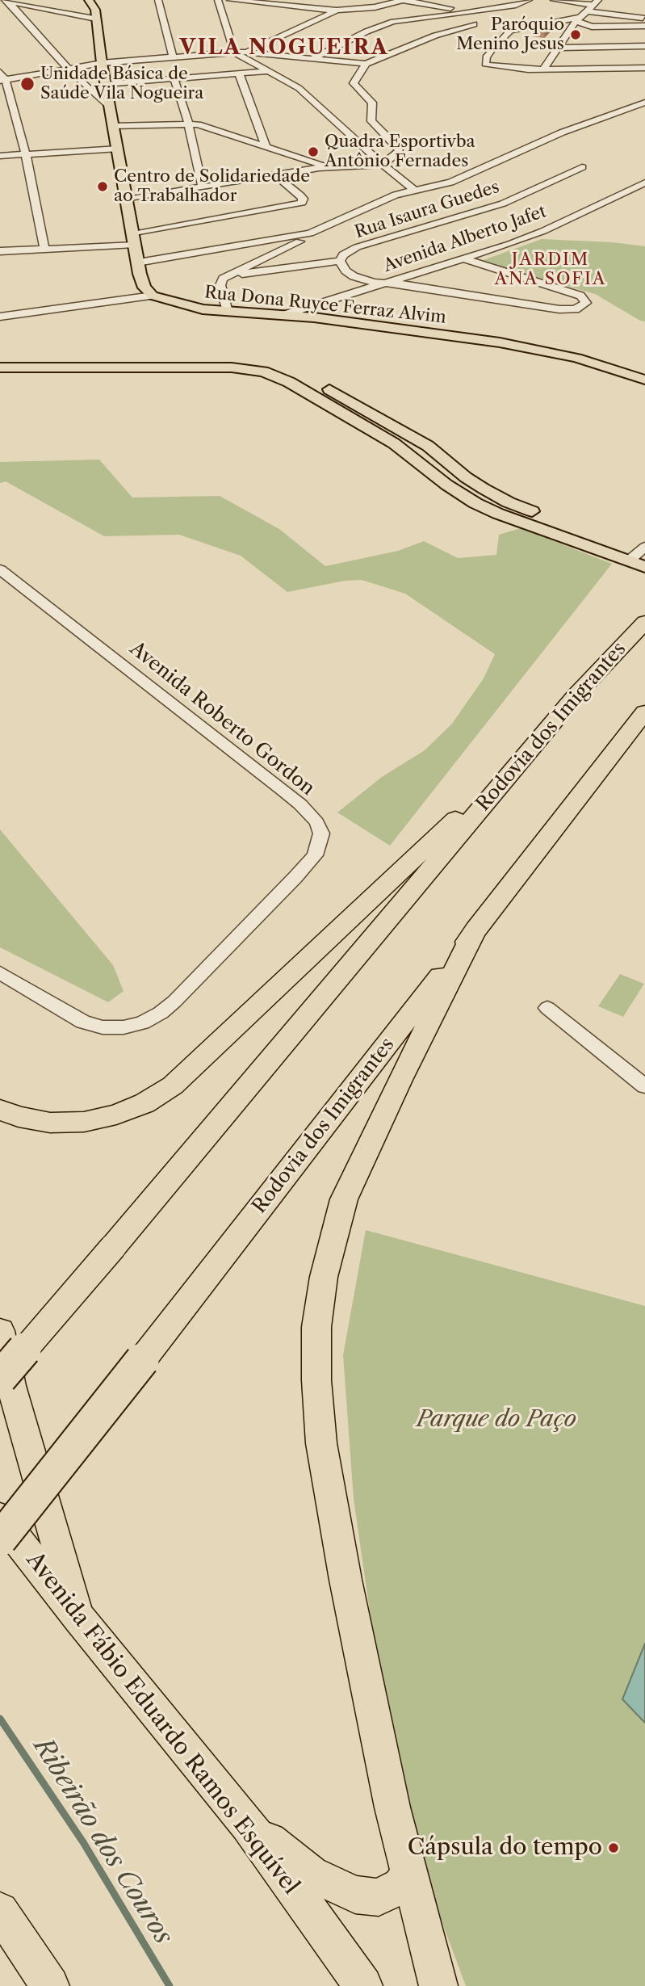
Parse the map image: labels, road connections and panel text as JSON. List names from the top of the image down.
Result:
{
  "streets": {
    "highway": ["Rodovia dos Imigrantes", "Avenida Fábio Eduardo Ramos Esquível"],
    "main road": ["Rua Dona Ruyce Ferraz Alvim"],
    "street": ["Rua Isaura Guedes", "Avenida Alberto Jafet", "Avenida Roberto Gordon"]
  },
  "crossings": [
    ["Rua Isaura Guedes", "Avenida Alberto Jafet"],
    ["Avenida Alberto Jafet", "Rua Dona Ruyce Ferraz Alvim"]
  ],
  "districts": ["VILA NOGUEIRA", "JARDIM ANA SOFIA"],
  "water": ["Ribeirão dos Couros"],
  "parks": ["Parque do Paço"],
  "places": [
    "Paróquio Menino Jesus",
    "Unidade Básica de Saúde Vila Nogueira",
    "Quadra Esportivba Antônio Fernades",
    "Centro de Solidariedade ao Trabalhador",
    "Cápsula do tempo"
  ]
}
